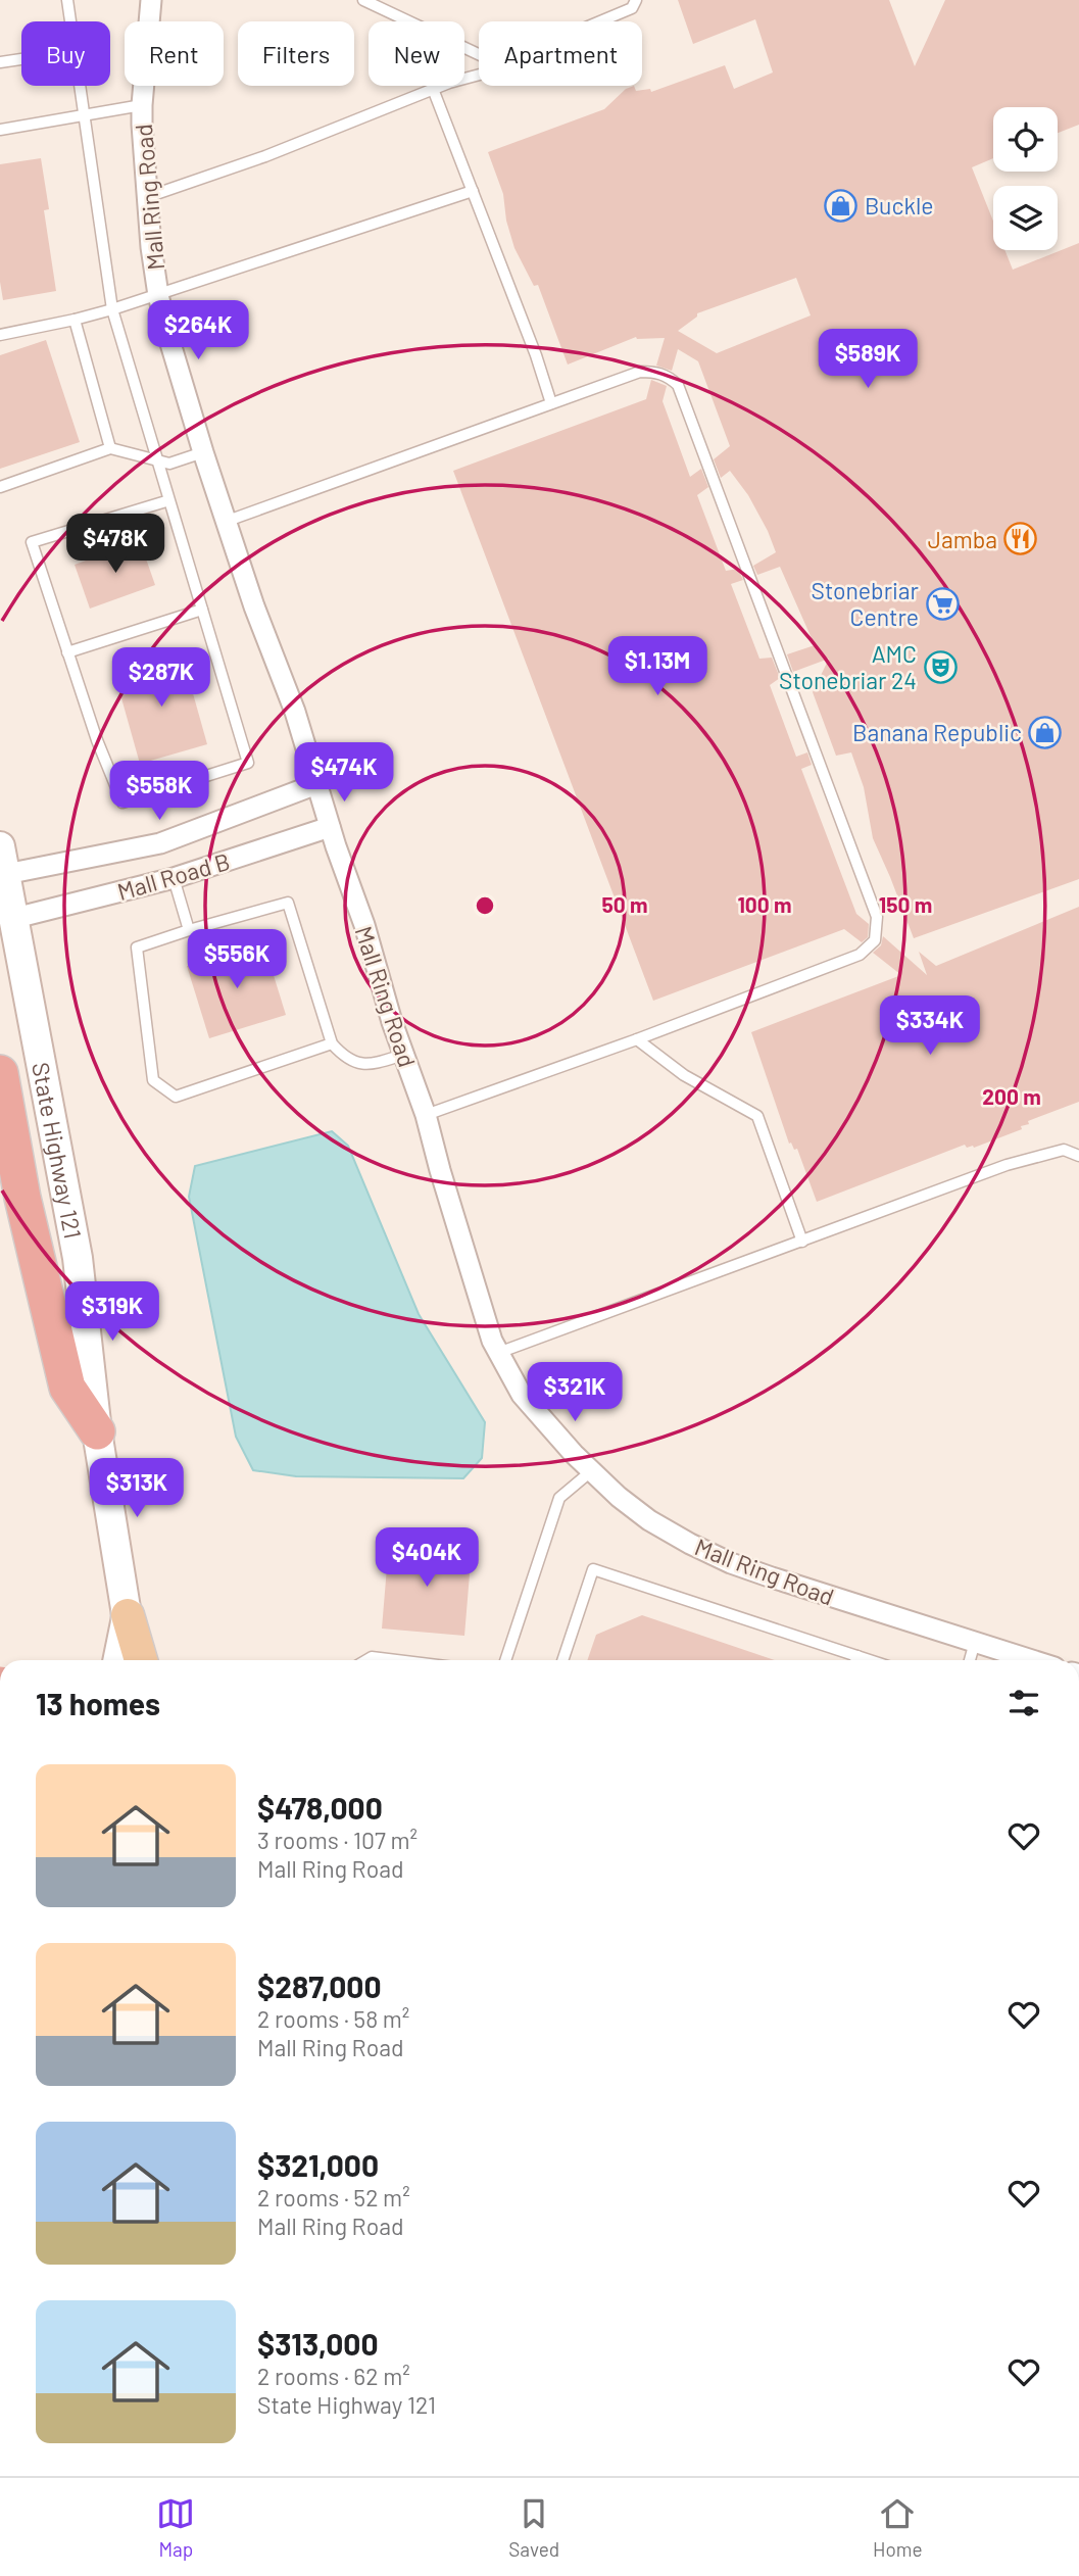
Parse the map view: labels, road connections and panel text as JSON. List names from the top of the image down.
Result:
{
  "streets": {
    "main road": ["State Highway 121"],
    "street": ["Mall Ring Road", "Mall Road B"]
  },
  "crossings": [
    ["Mall Ring Road", "Mall Road B"],
    ["Mall Road B", "State Highway 121"]
  ],
  "places": {
    "shop": ["Buckle", "Banana Republic"],
    "restaurant": ["Jamba"],
    "supermarket": ["Stonebriar Centre"],
    "theatre": ["AMC Stonebriar 24"]
  },
  "page": {
    "chip": [
      "Buy",
      "Rent",
      "Filters",
      "New",
      "Apartment"
    ],
    "price": [
      "$264K",
      "$589K",
      "$478K",
      "$1.13M",
      "$287K",
      "$474K",
      "$558K",
      "$556K",
      "$334K",
      "$319K",
      "$321K",
      "$313K",
      "$404K"
    ],
    "heading": "13 homes",
    "list": [
      {
        "name": "$478,000",
        "note": "3 rooms · 107 m² · Mall Ring Road"
      },
      {
        "name": "$287,000",
        "note": "2 rooms · 58 m² · Mall Ring Road"
      },
      {
        "name": "$321,000",
        "note": "2 rooms · 52 m² · Mall Ring Road"
      },
      {
        "name": "$313,000",
        "note": "2 rooms · 62 m² · State Highway 121"
      }
    ],
    "tabs": ["Map", "Saved", "Home"]
  },
  "rings": [
    "50 m",
    "100 m",
    "150 m",
    "200 m"
  ]
}
